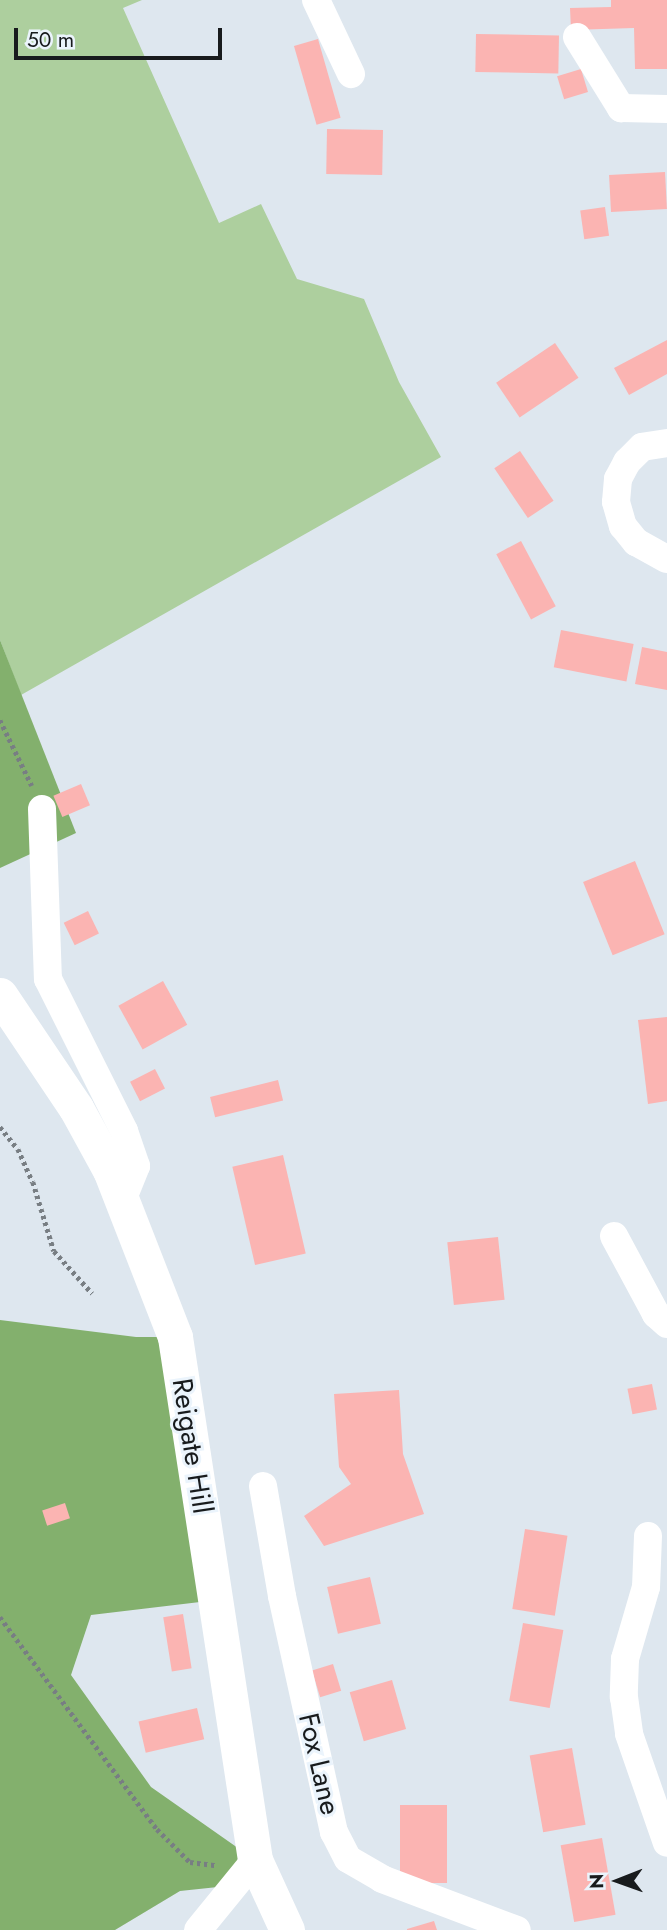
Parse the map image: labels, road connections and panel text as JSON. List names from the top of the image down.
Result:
{
  "streets": {
    "main road": ["Reigate Hill"],
    "street": ["Fox Lane"]
  },
  "scale_bar": "50 m",
  "north": "left"
}
